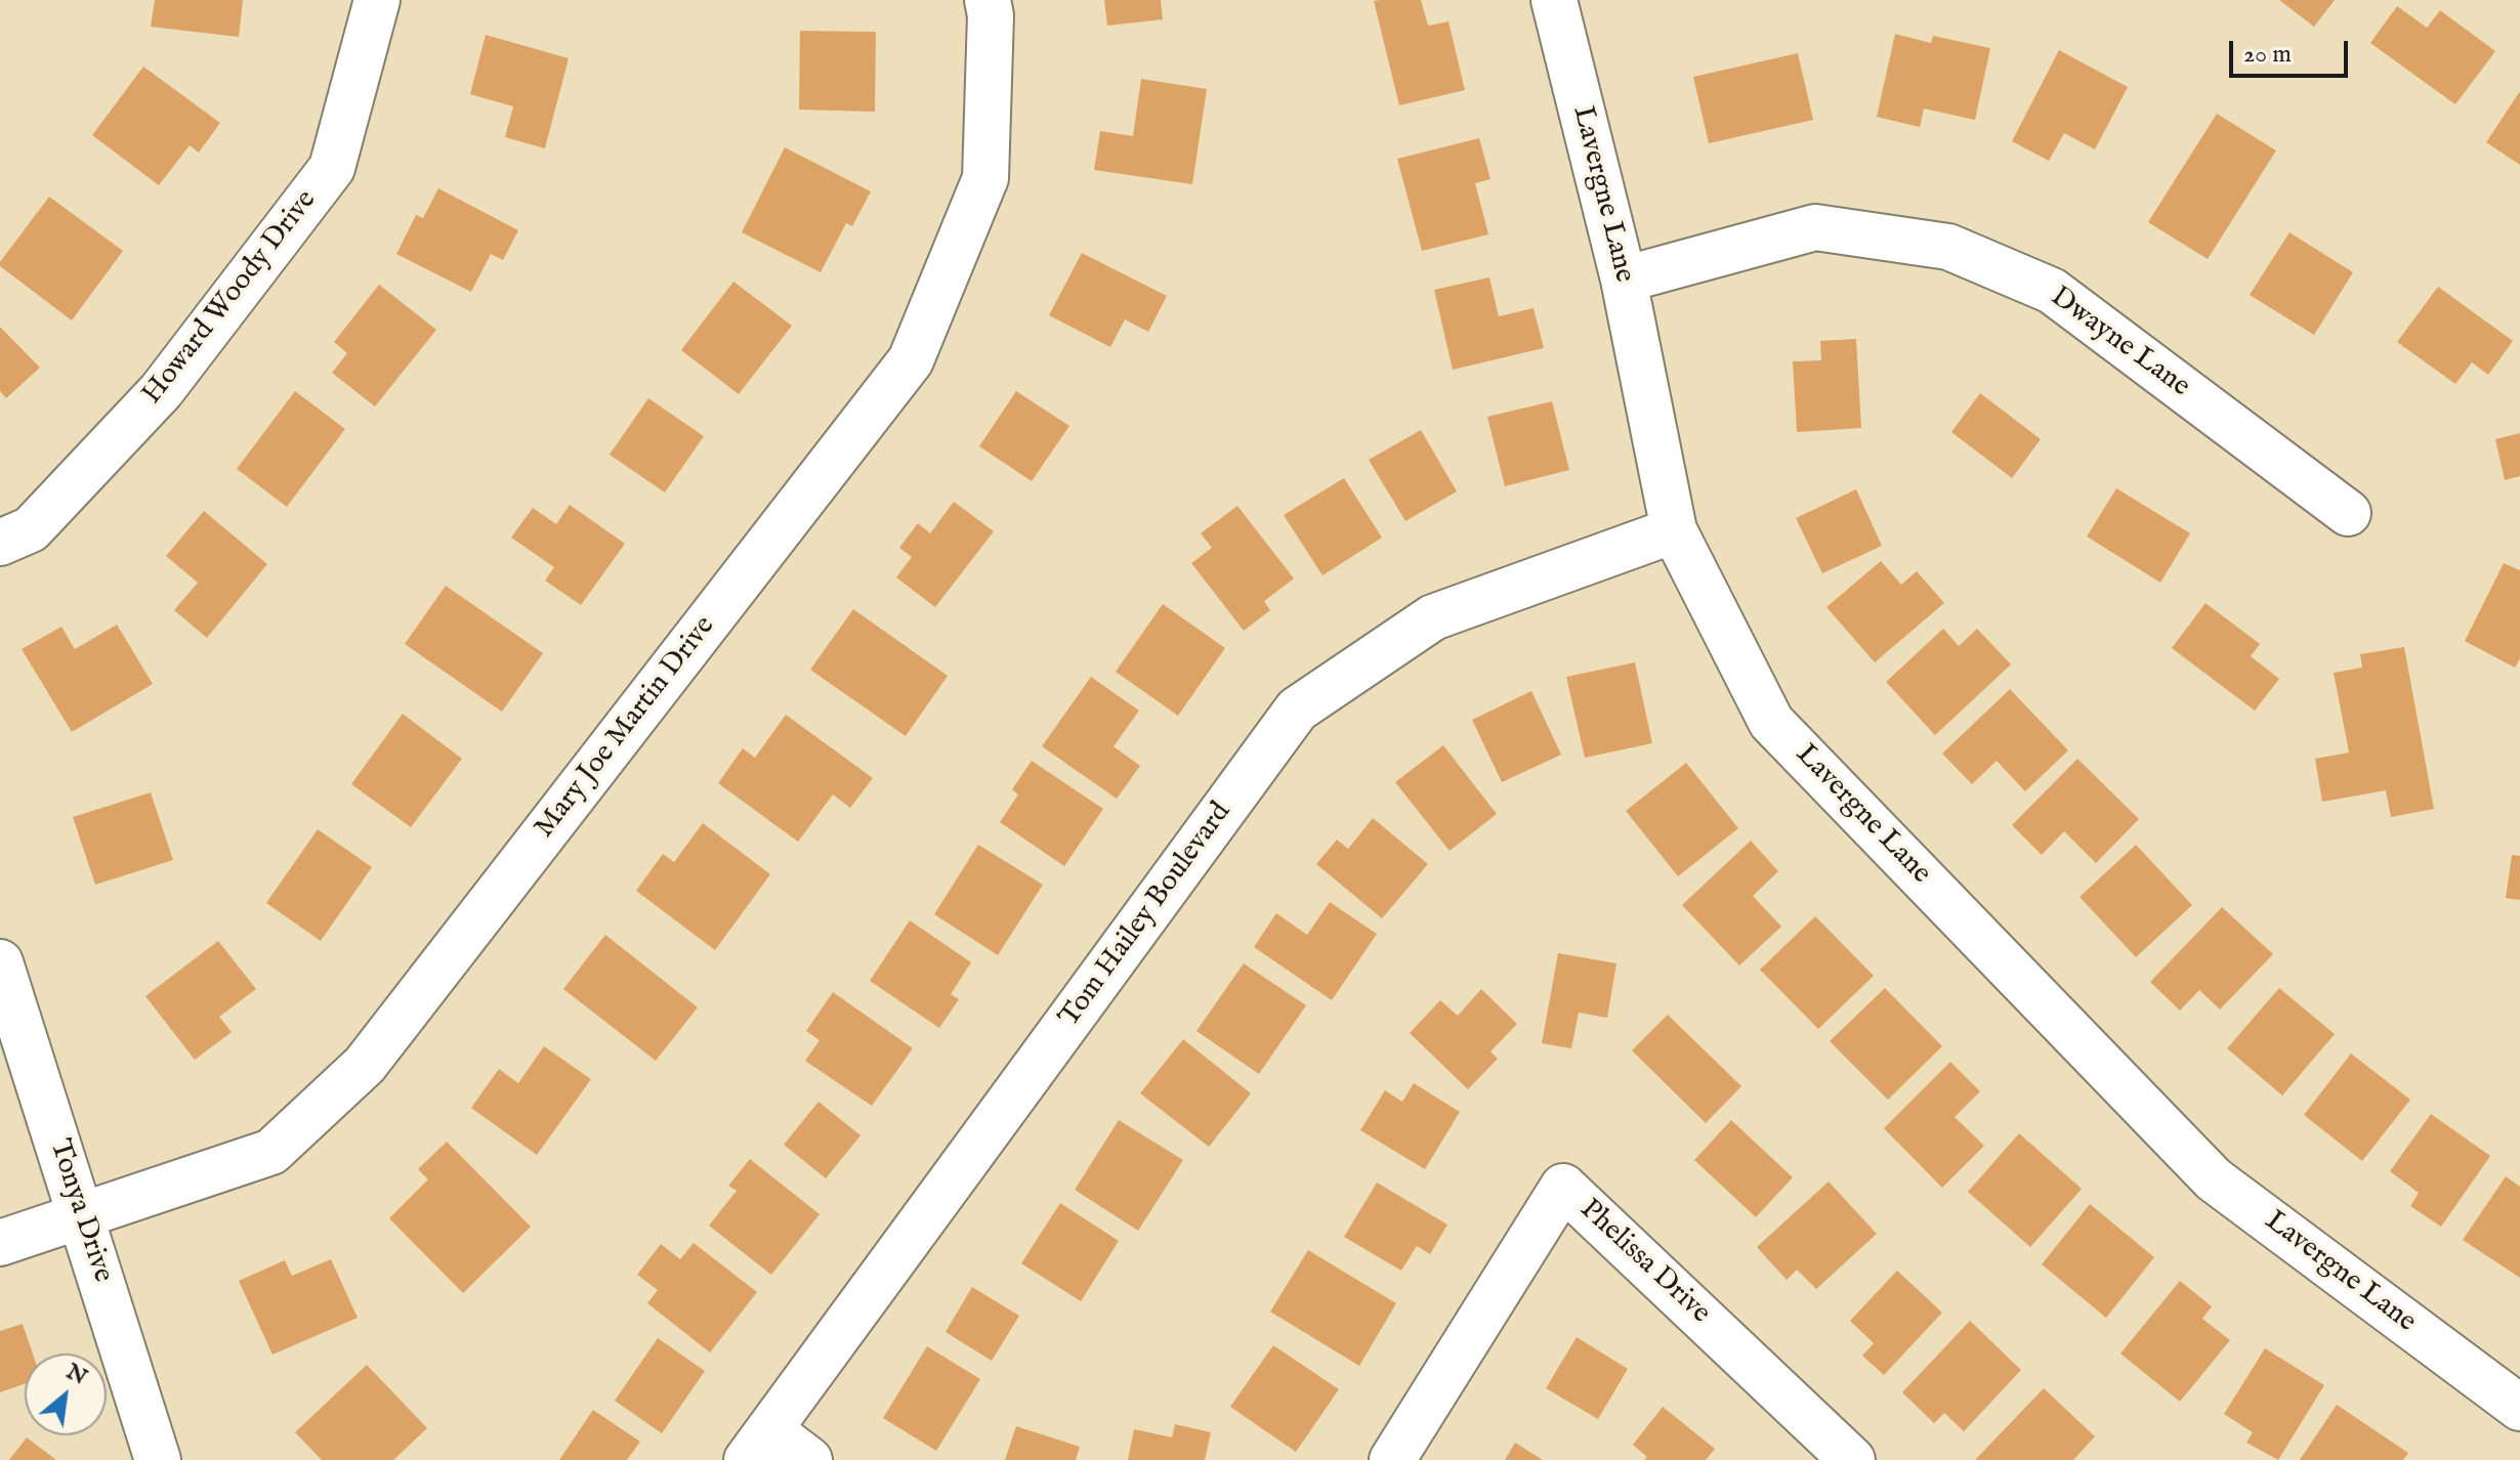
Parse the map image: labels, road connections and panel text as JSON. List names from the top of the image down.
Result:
{
  "streets": {
    "street": [
      "Lavergne Lane",
      "Howard Woody Drive",
      "Dwayne Lane",
      "Mary Joe Martin Drive",
      "Tom Hailey Boulevard",
      "Tonya Drive",
      "Phelissa Drive"
    ]
  },
  "crossings": [
    ["Lavergne Lane", "Dwayne Lane"],
    ["Lavergne Lane", "Tom Hailey Boulevard"],
    ["Mary Joe Martin Drive", "Tonya Drive"]
  ],
  "scale_bar": "20 m",
  "north": "top right"
}
